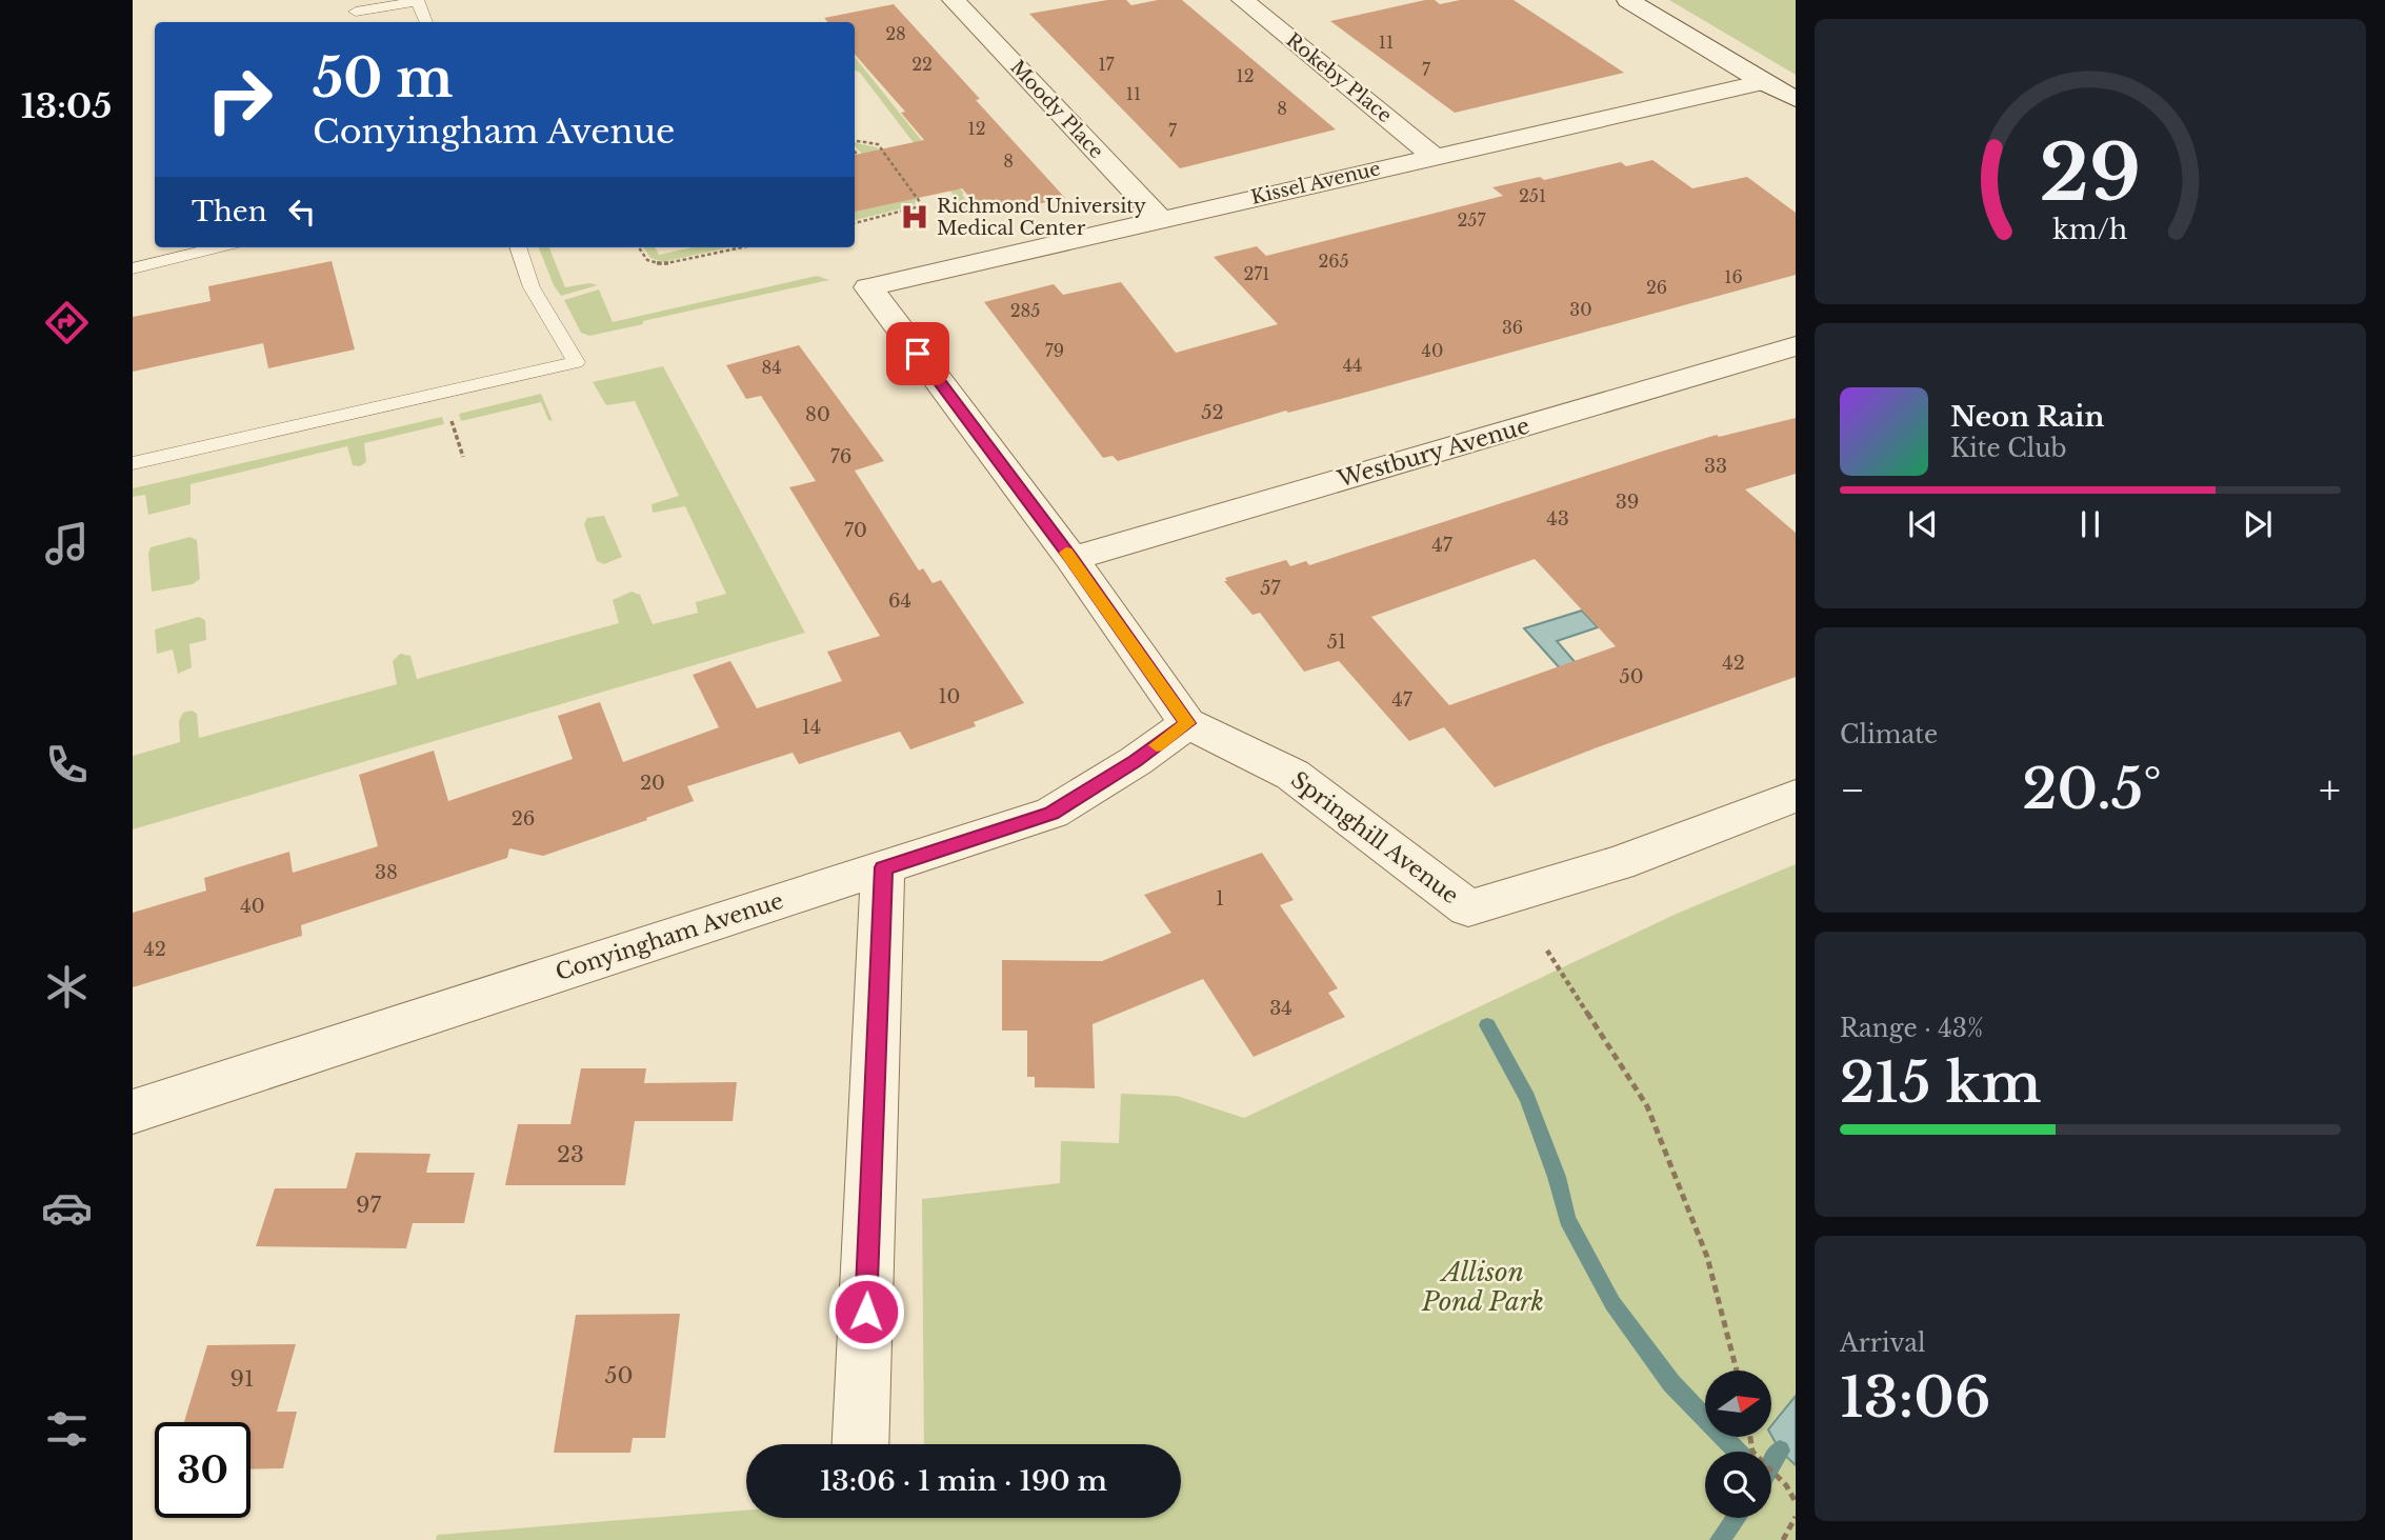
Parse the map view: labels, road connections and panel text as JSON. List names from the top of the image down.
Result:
{
  "streets": {
    "street": [
      "Rokeby Place",
      "Moody Place",
      "Kissel Avenue",
      "Westbury Avenue",
      "Springhill Avenue",
      "Conyingham Avenue"
    ]
  },
  "crossings": [
    ["Rokeby Place", "Kissel Avenue"],
    ["Moody Place", "Kissel Avenue"],
    ["Kissel Avenue", "Springhill Avenue"],
    ["Westbury Avenue", "Springhill Avenue"],
    ["Springhill Avenue", "Conyingham Avenue"]
  ],
  "parks": ["Allison Pond Park"],
  "places": {
    "hospital": ["Richmond University Medical Center"]
  },
  "house_numbers": [
    "28",
    "11",
    "22",
    "17",
    "7",
    "12",
    "11",
    "8",
    "12",
    "7",
    "8",
    "251",
    "257",
    "265",
    "271",
    "16",
    "26",
    "30",
    "285",
    "36",
    "79",
    "40",
    "44",
    "84",
    "52",
    "80",
    "76",
    "33",
    "39",
    "43",
    "70",
    "47",
    "57",
    "64",
    "51",
    "42",
    "50",
    "10",
    "47",
    "14",
    "20",
    "26",
    "38",
    "1",
    "40",
    "42",
    "34",
    "23",
    "97",
    "50",
    "91"
  ],
  "north": "right",
  "page": {
    "tabs": "13:05",
    "turn": ["50 m", "Conyingham Avenue"],
    "then": "Then",
    "song": ["Neon Rain", "Kite Club"],
    "tile": [
      "Climate",
      ["Range · 43%", "215 km"],
      ["Arrival", "13:06"]
    ],
    "heat": ["−", "20.5°", "+"],
    "limit": "30",
    "trip": "13:06 · 1 min · 190 m",
    "gauge": ["29", "km/h"]
  }
}
